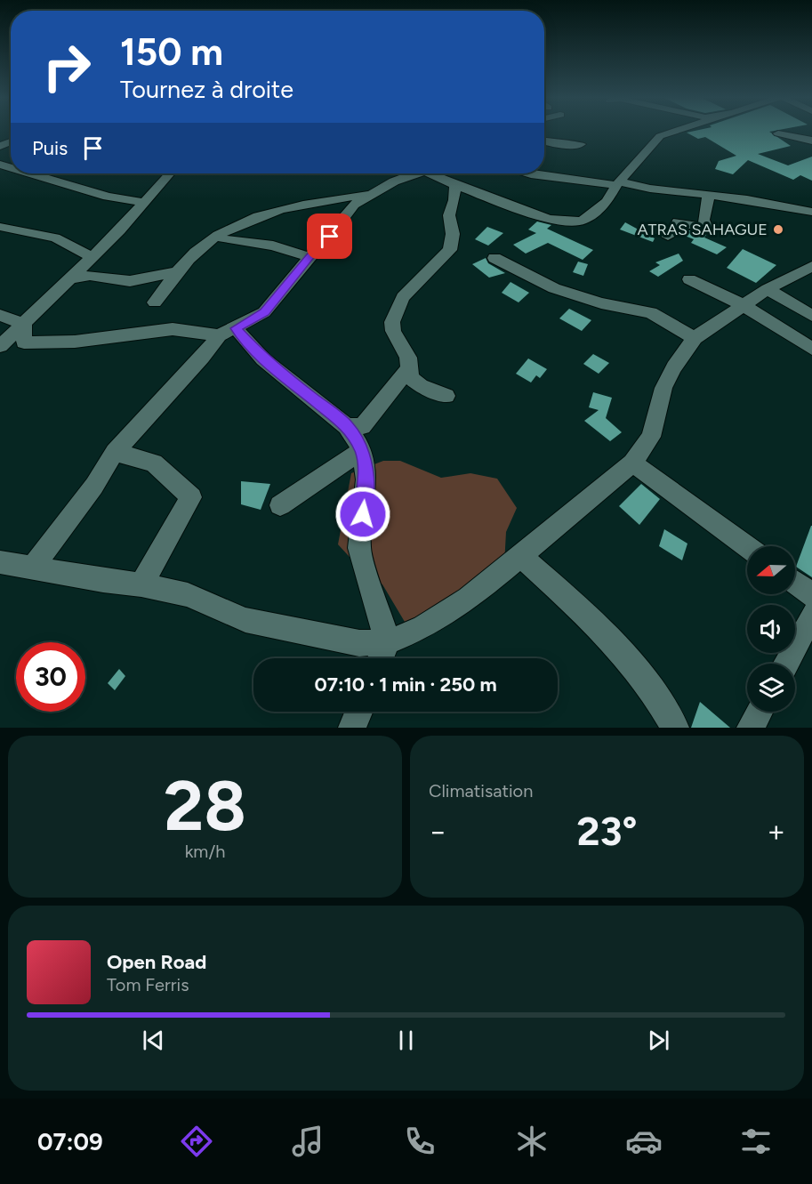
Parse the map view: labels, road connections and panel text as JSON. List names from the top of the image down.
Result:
{
  "places": ["ATRAS SAHAGUE"],
  "north": "left",
  "page": {
    "turn": ["150 m", "Tournez à droite"],
    "then": "Puis",
    "limit": "30",
    "trip": "07:10 · 1 min · 250 m",
    "tile": [
      ["28", "km/h"],
      "Climatisation"
    ],
    "heat": ["−", "23°", "+"],
    "song": ["Open Road", "Tom Ferris"],
    "tabs": "07:09"
  }
}
